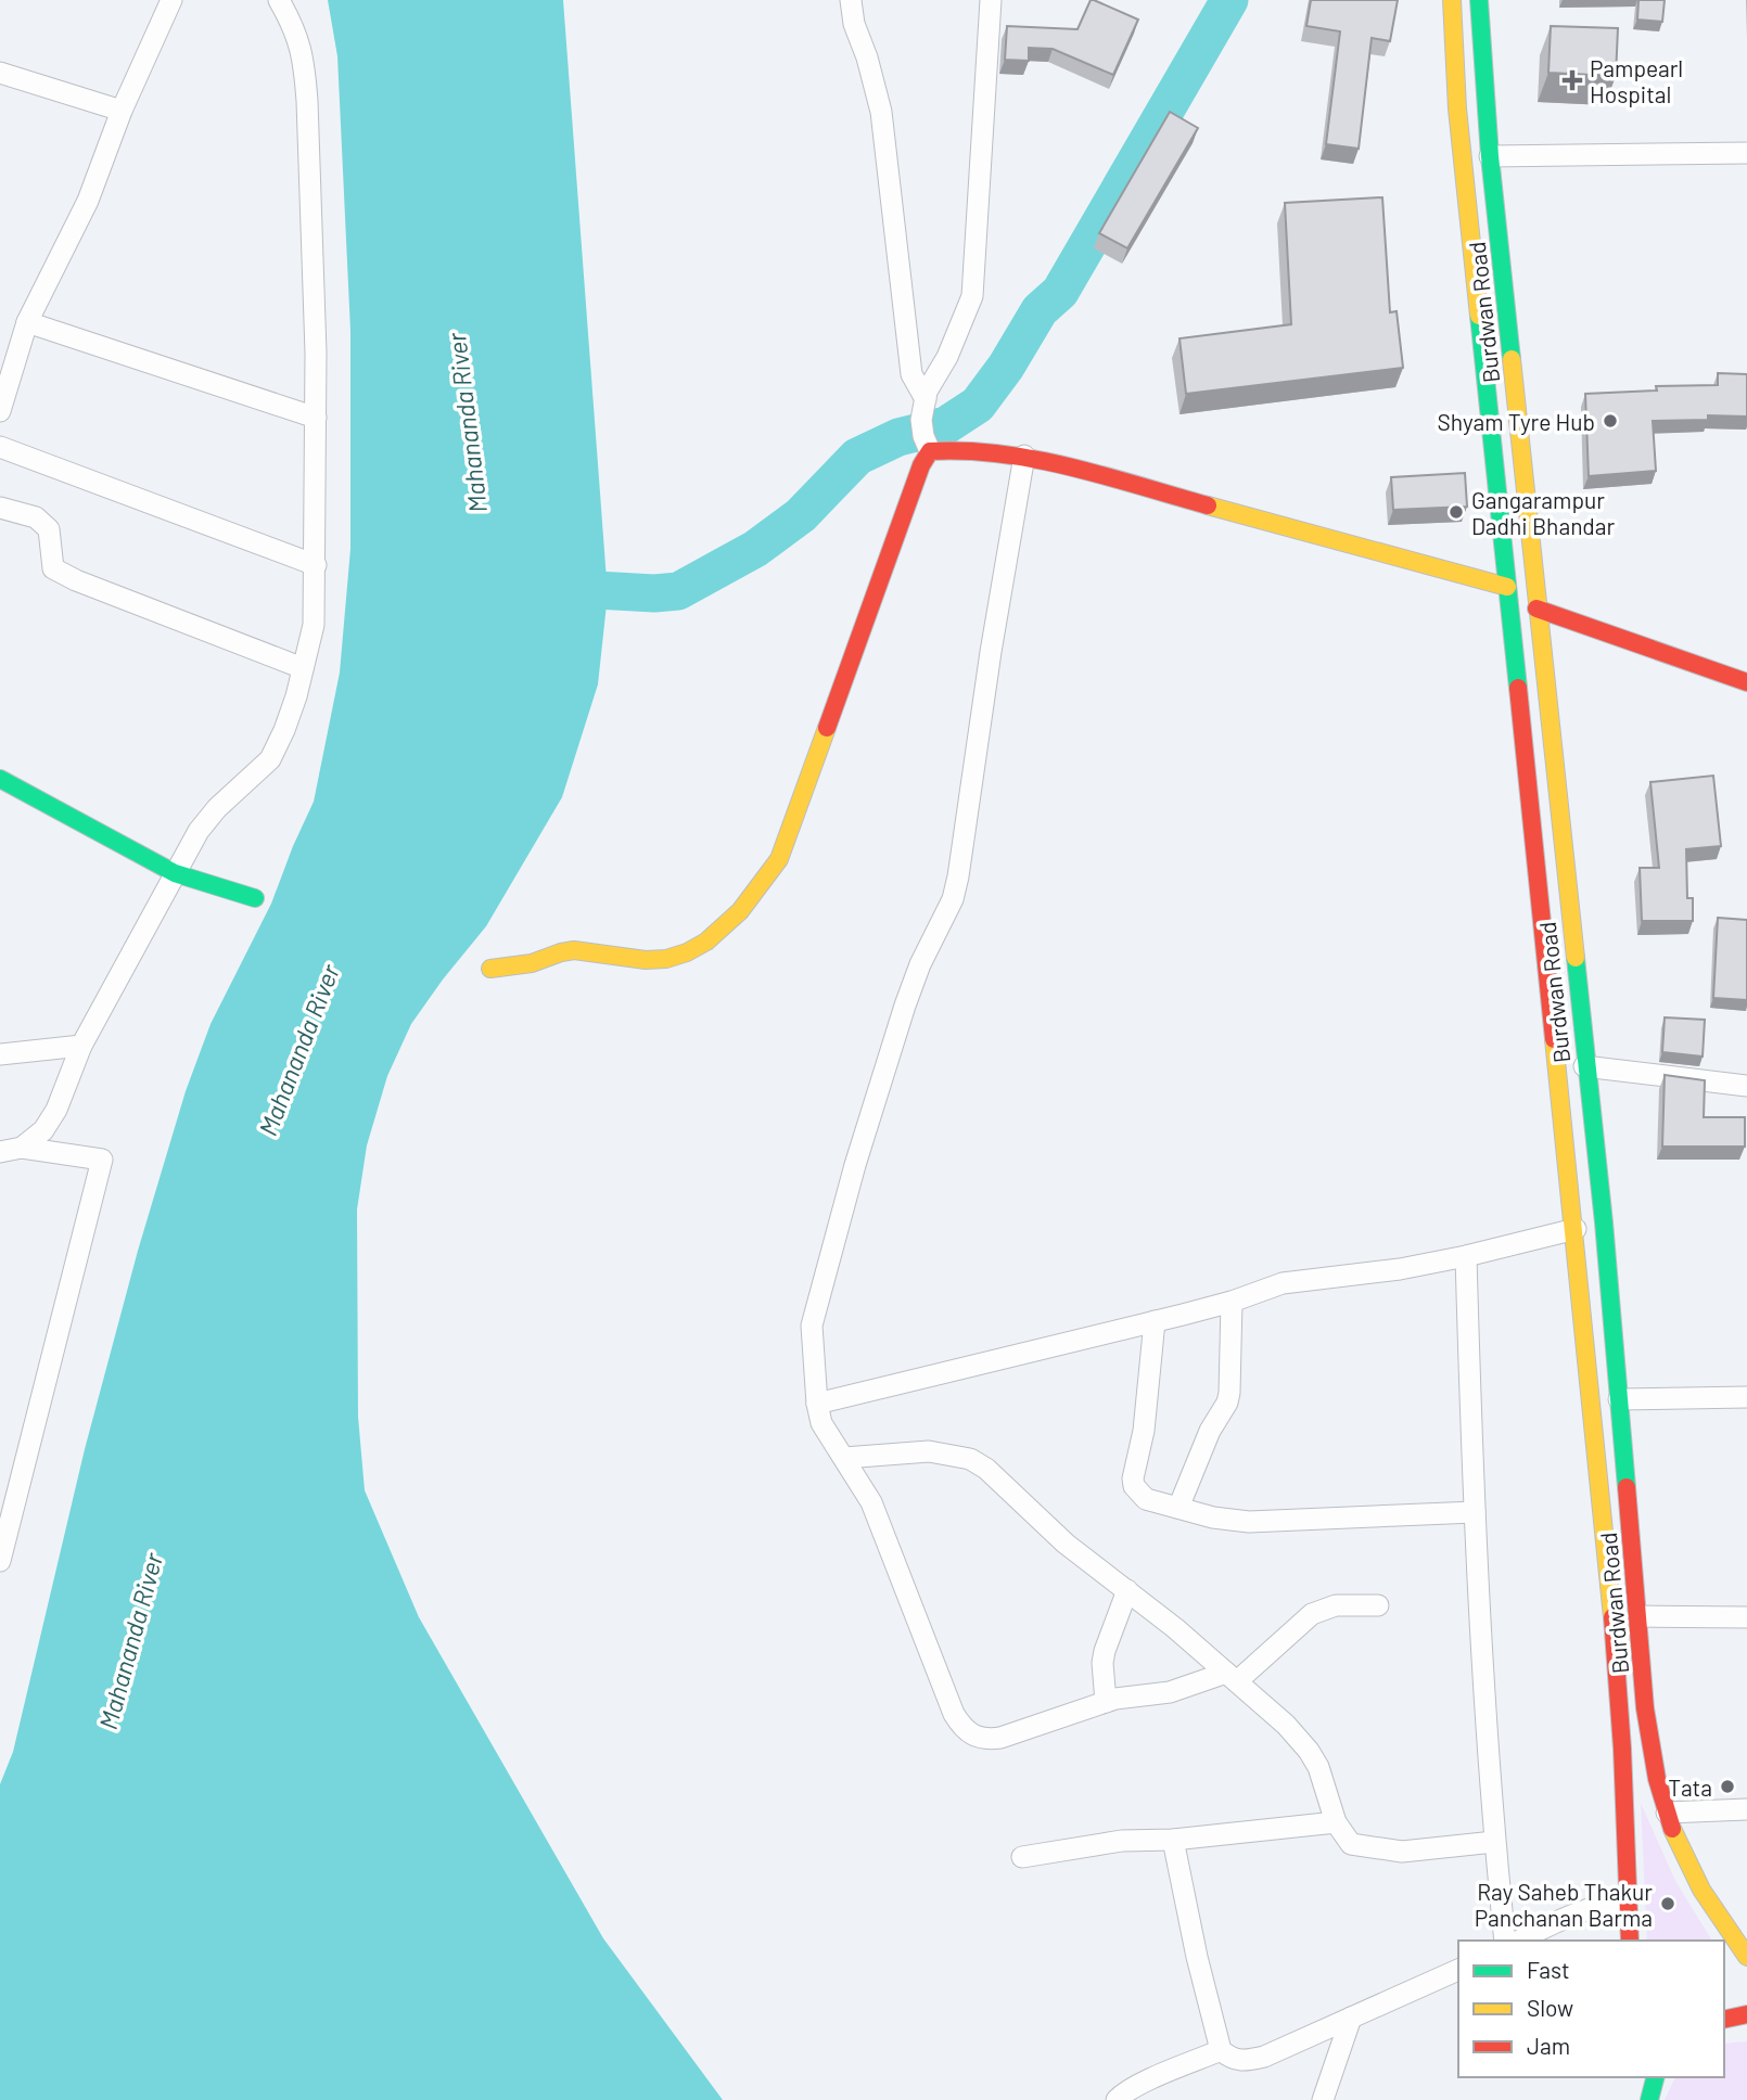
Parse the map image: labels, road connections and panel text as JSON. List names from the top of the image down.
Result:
{
  "streets": {
    "main road": ["Burdwan Road"]
  },
  "water": ["Mahananda River"],
  "places": {
    "health": ["Pampearl Hospital"],
    "other": [
      "Shyam Tyre Hub",
      "Gangarampur Dadhi Bhandar",
      "Tata",
      "Ray Saheb Thakur Panchanan Barma"
    ]
  },
  "legend": ["Fast", "Slow", "Jam"]
}
